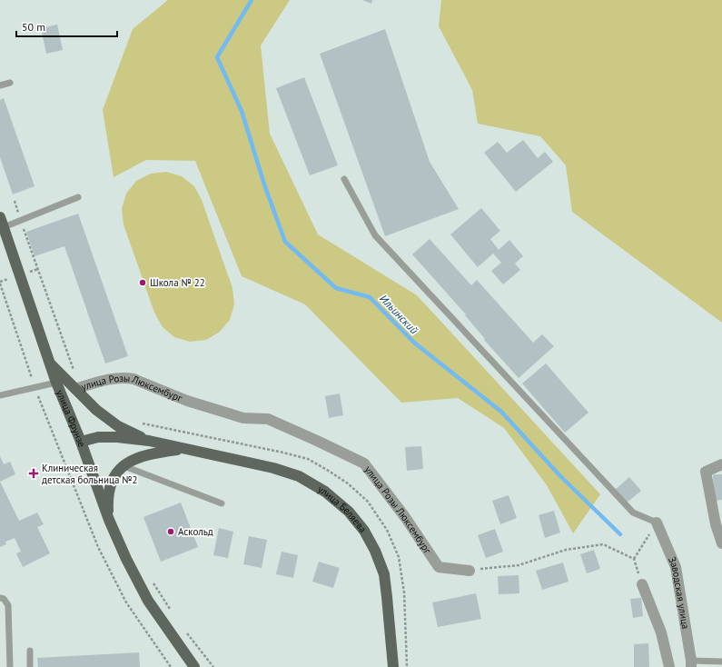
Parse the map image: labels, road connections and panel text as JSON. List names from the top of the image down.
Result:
{
  "streets": {
    "main road": ["улица Фрунзе", "улица Беляева"],
    "street": ["улица Розы Люксембург", "Заводская улица"]
  },
  "water": ["Ильинский"],
  "places": {
    "other": ["Школа № 22", "Аскольд"],
    "health": ["Клиническая детская больница №2"]
  },
  "scale_bar": "50 m"
}
